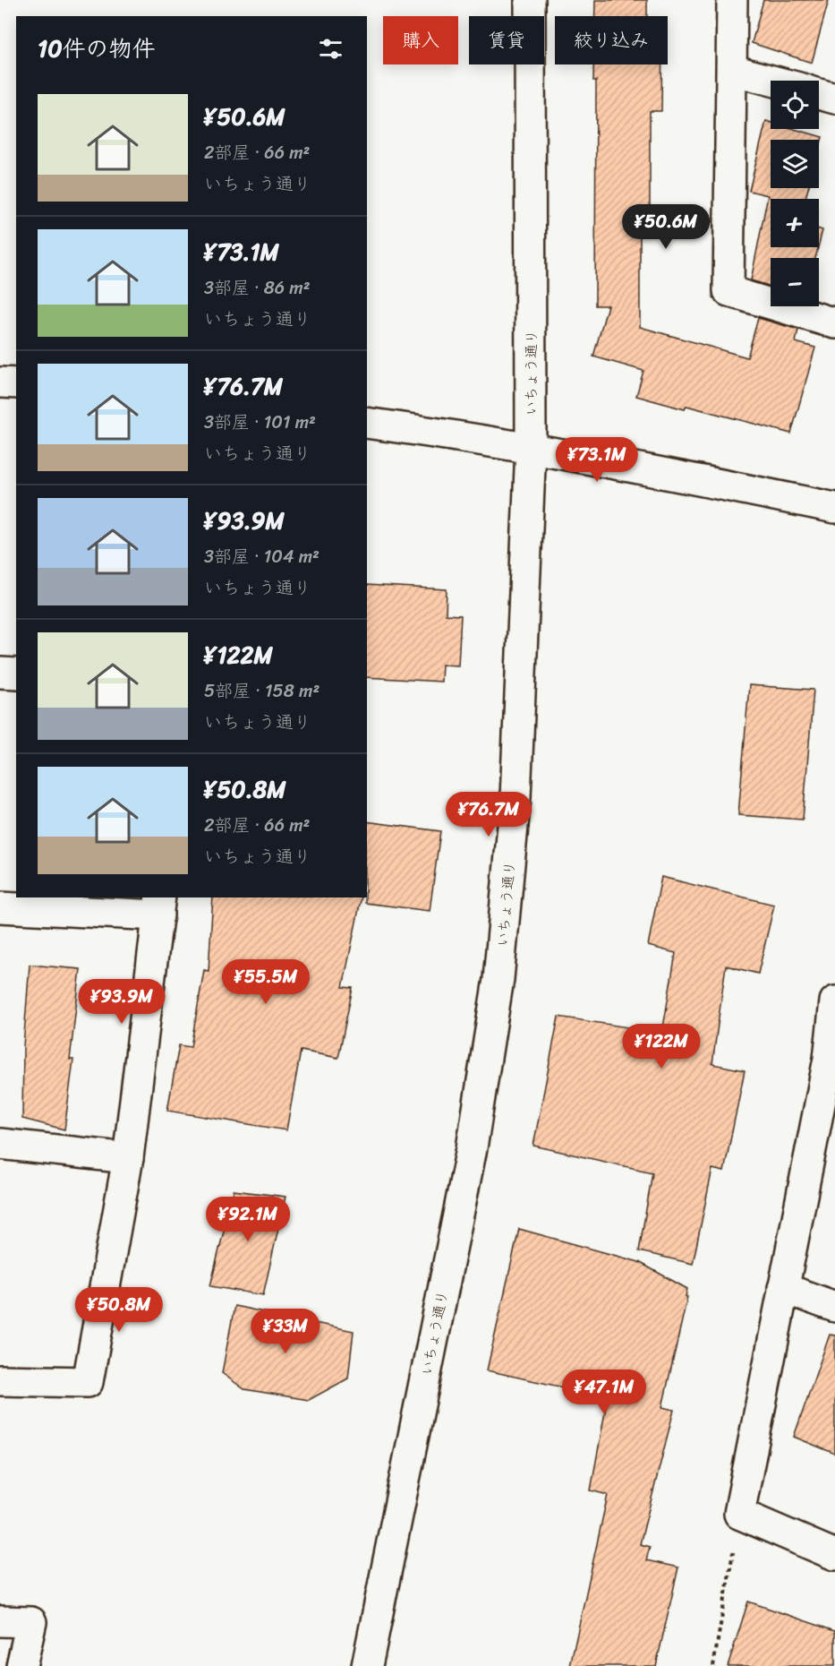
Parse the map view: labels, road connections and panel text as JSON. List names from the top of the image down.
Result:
{
  "streets": {
    "street": ["いちょう通り"]
  },
  "page": {
    "chip": ["購入", "賃貸", "絞り込み"],
    "heading": "10件の物件",
    "map_buttons": ["+", "−"],
    "list": [
      {
        "name": "¥50.6M",
        "note": "2部屋 · 66 m² · いちょう通り"
      },
      {
        "name": "¥73.1M",
        "note": "3部屋 · 86 m² · いちょう通り"
      },
      {
        "name": "¥76.7M",
        "note": "3部屋 · 101 m² · いちょう通り"
      },
      {
        "name": "¥93.9M",
        "note": "3部屋 · 104 m² · いちょう通り"
      },
      {
        "name": "¥122M",
        "note": "5部屋 · 158 m² · いちょう通り"
      },
      {
        "name": "¥50.8M",
        "note": "2部屋 · 66 m² · いちょう通り"
      }
    ],
    "price": [
      "¥50.6M",
      "¥73.1M",
      "¥76.7M",
      "¥55.5M",
      "¥93.9M",
      "¥122M",
      "¥92.1M",
      "¥50.8M",
      "¥33M",
      "¥47.1M"
    ]
  }
}
